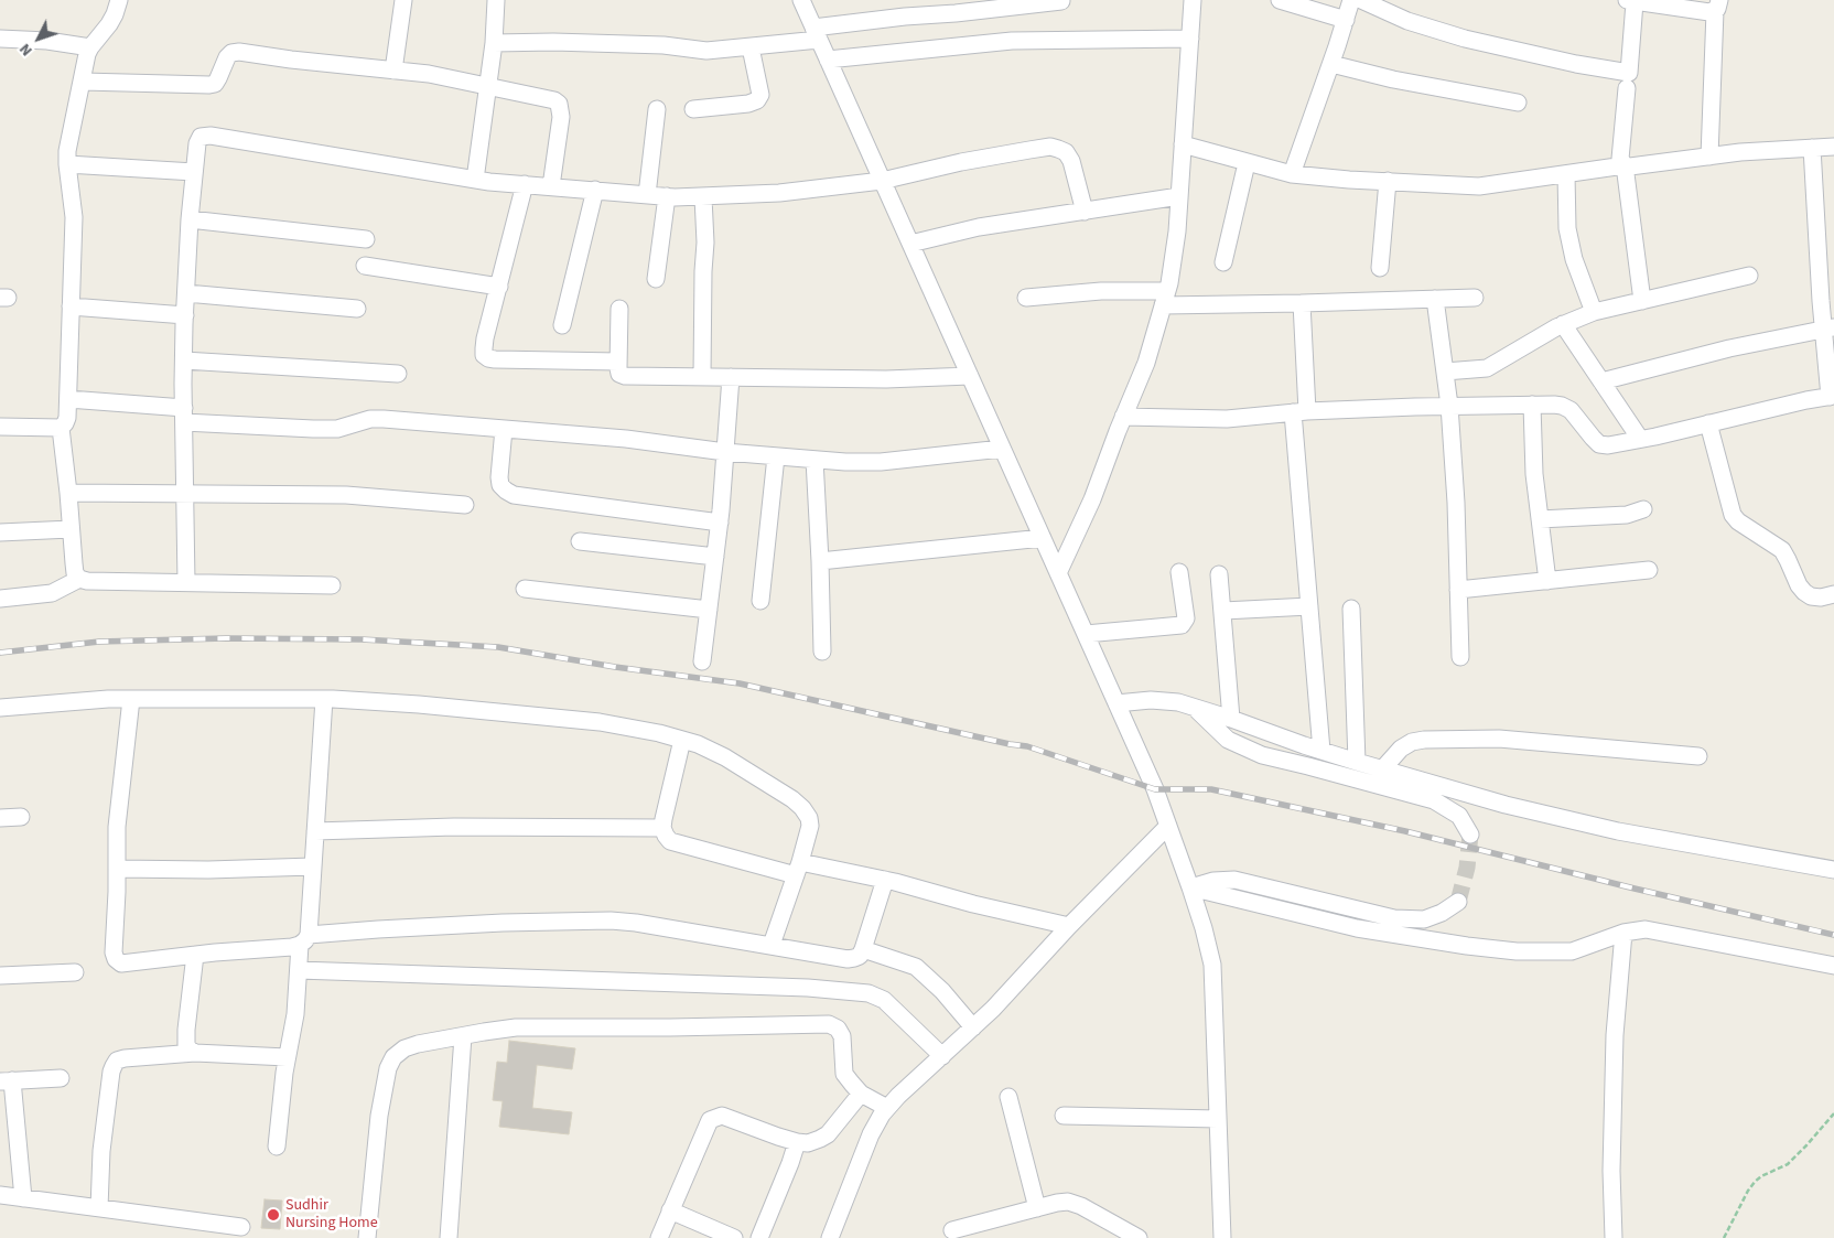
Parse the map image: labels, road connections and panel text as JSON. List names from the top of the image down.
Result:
{
  "places": ["Sudhir Nursing Home"],
  "north": "bottom left"
}
